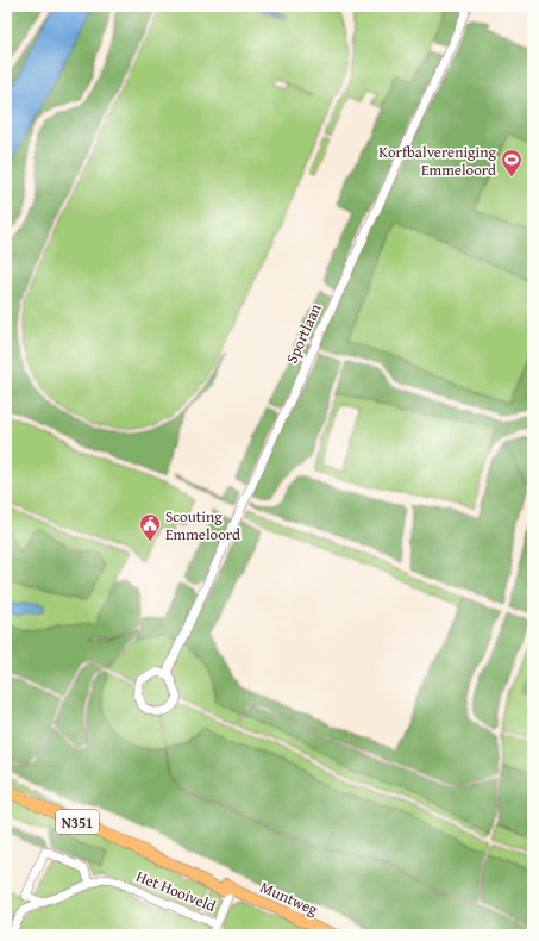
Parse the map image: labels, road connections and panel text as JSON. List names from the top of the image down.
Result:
{
  "streets": {
    "main road": ["N351", "Muntweg"],
    "street": ["Sportlaan", "Het Hooiveld"]
  },
  "crossings": [
    ["Het Hooiveld", "Muntweg"]
  ],
  "places": {
    "sports": ["Korfbalvereniging Emmeloord"],
    "public building": ["Scouting Emmeloord"]
  }
}
